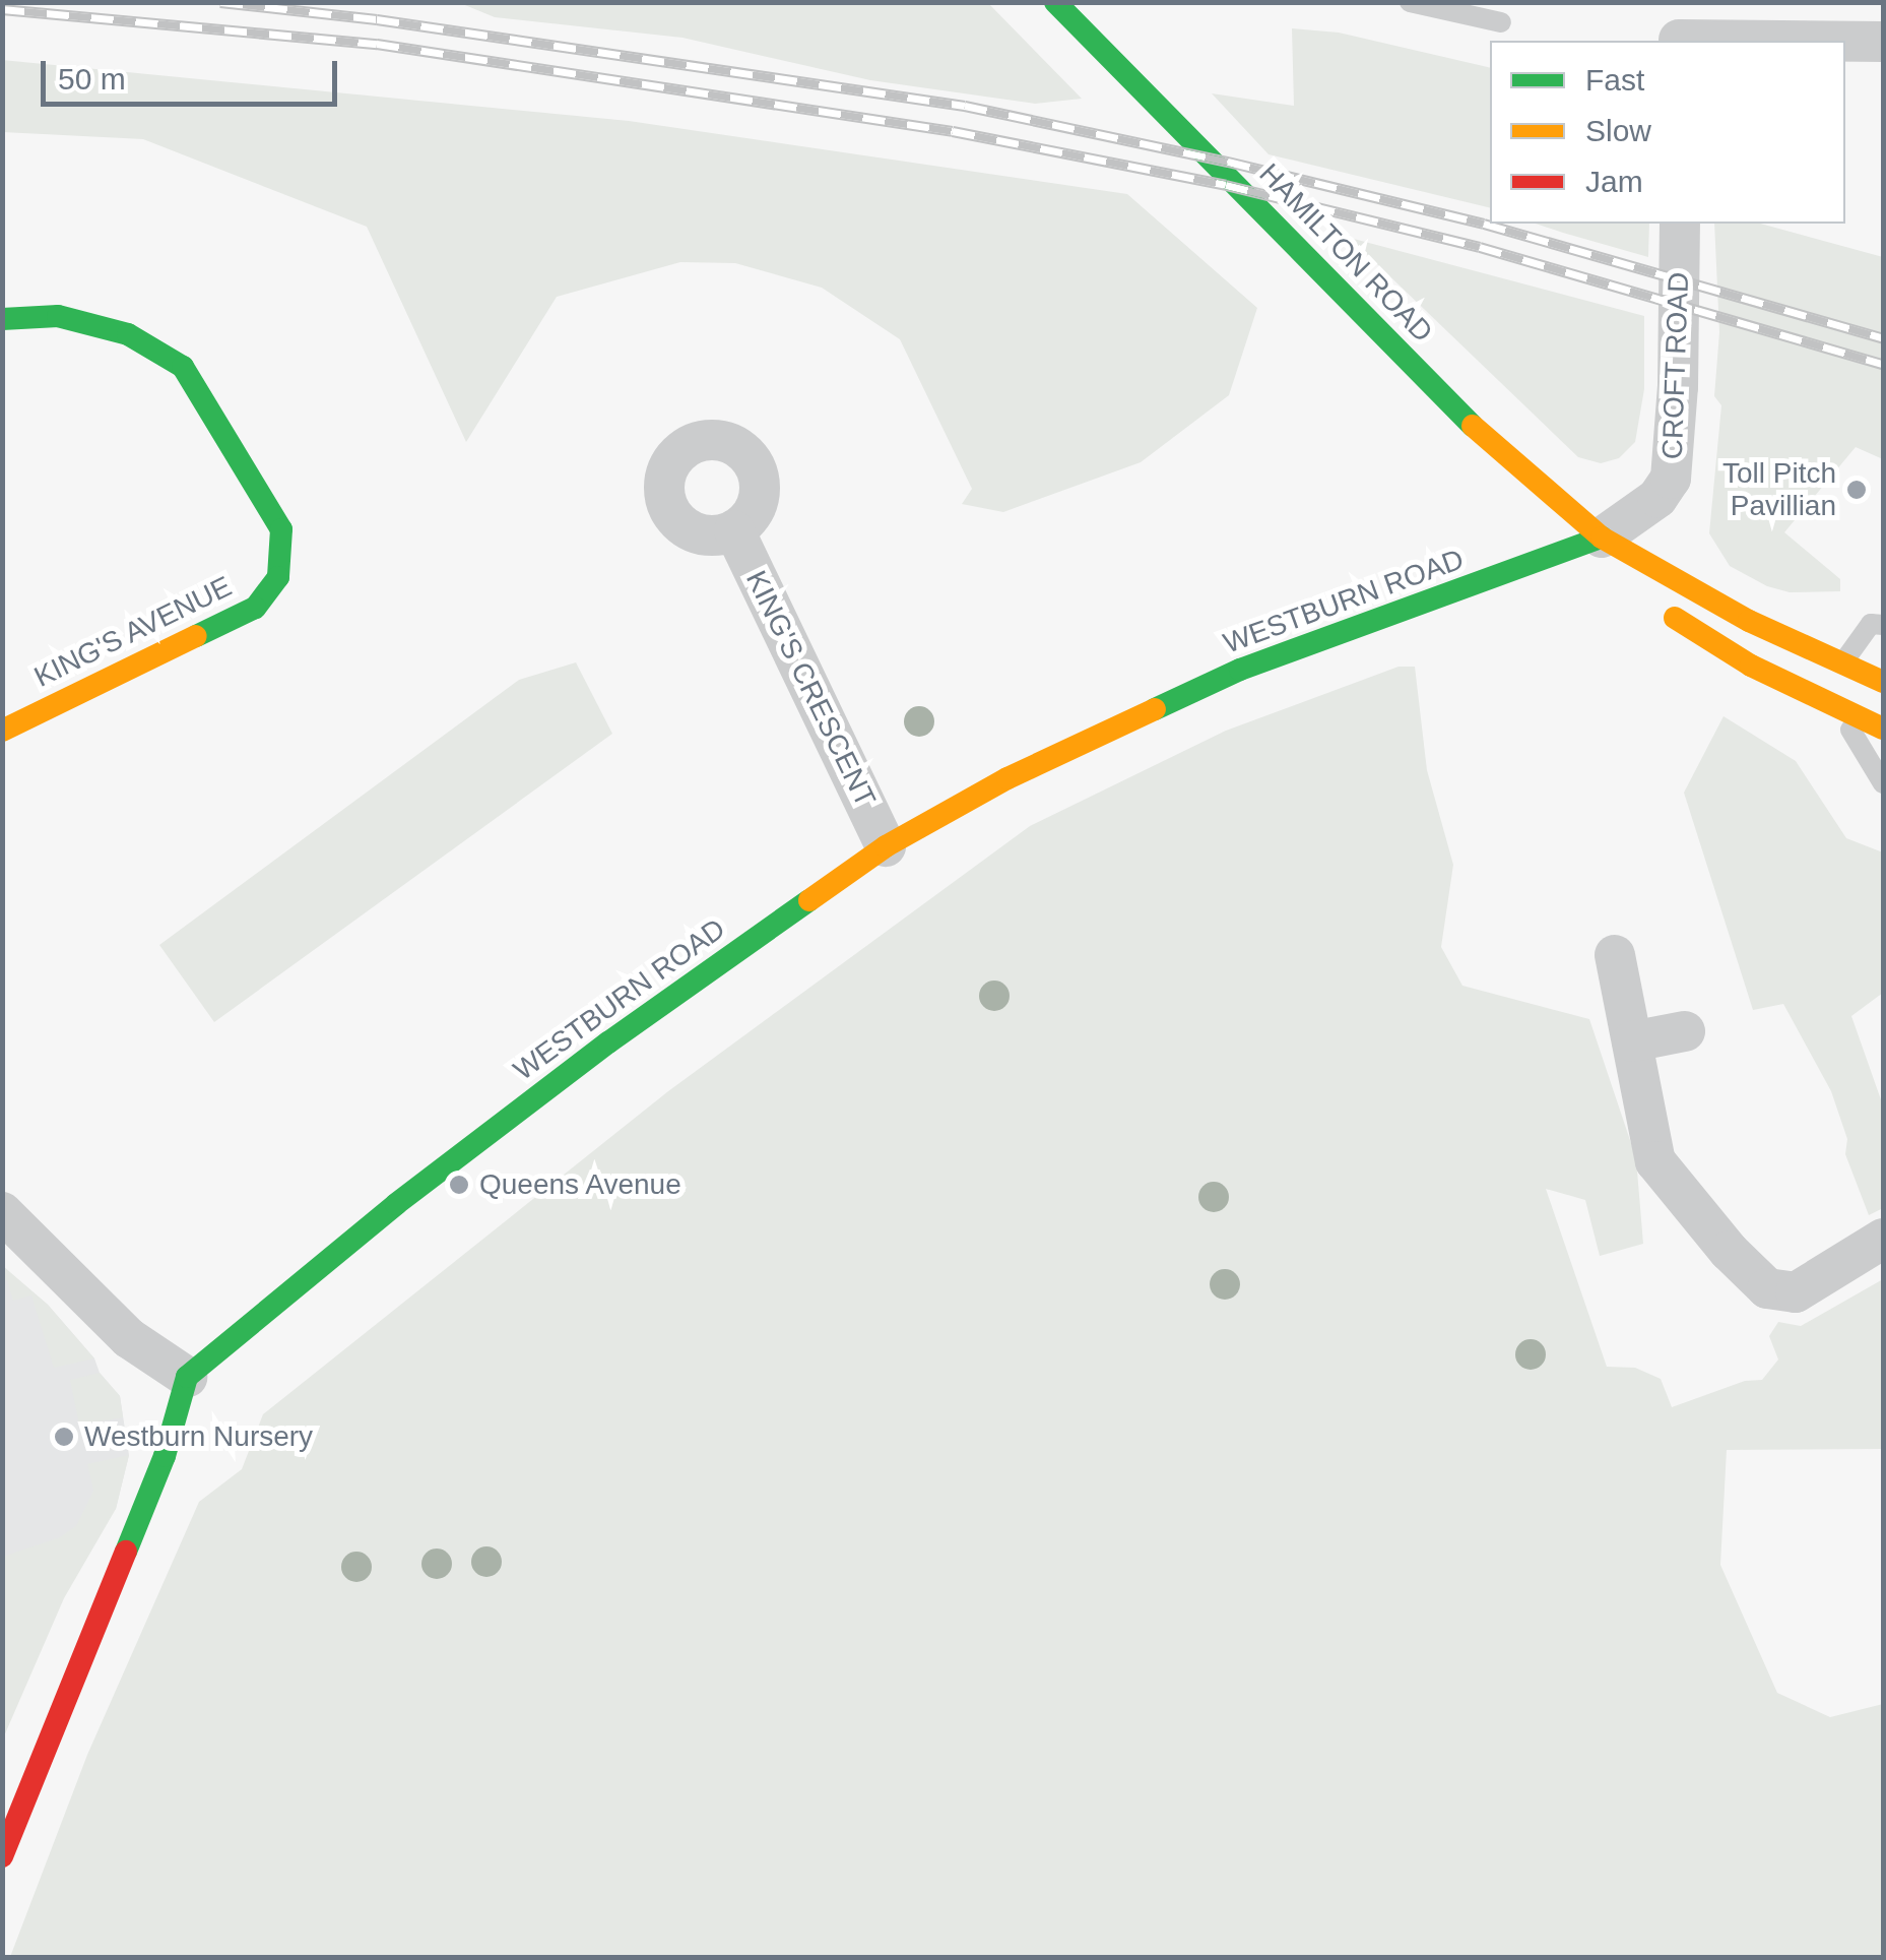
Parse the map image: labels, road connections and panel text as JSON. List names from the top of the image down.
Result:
{
  "streets": {
    "street": [
      "HAMILTON ROAD",
      "CROFT ROAD",
      "WESTBURN ROAD",
      "KING'S AVENUE",
      "KING'S CRESCENT"
    ]
  },
  "crossings": [
    ["HAMILTON ROAD", "CROFT ROAD"],
    ["HAMILTON ROAD", "WESTBURN ROAD"],
    ["CROFT ROAD", "WESTBURN ROAD"],
    ["WESTBURN ROAD", "KING'S CRESCENT"]
  ],
  "places": ["Toll Pitch Pavillian", "Queens Avenue", "Westburn Nursery"],
  "legend": ["Fast", "Slow", "Jam"],
  "scale_bar": "50 m"
}
